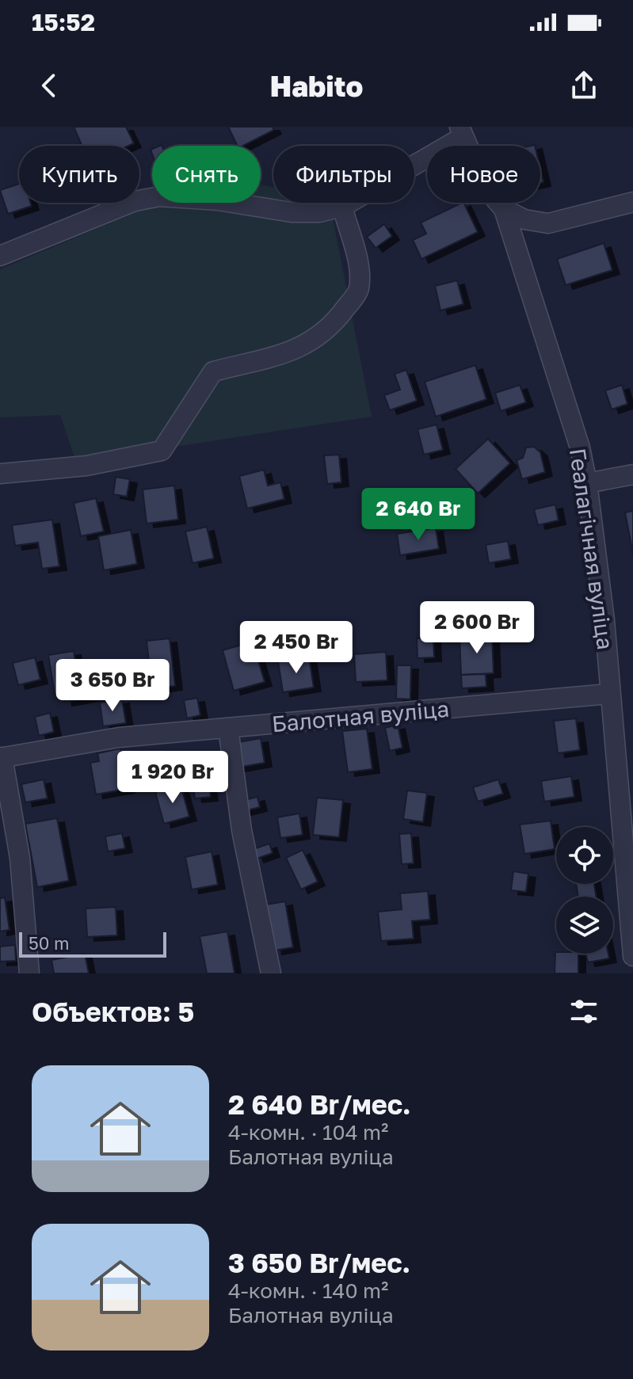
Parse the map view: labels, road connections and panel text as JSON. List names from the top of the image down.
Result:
{
  "streets": {
    "street": ["Геалагічная вуліца", "Балотная вуліца"]
  },
  "crossings": [
    ["Геалагічная вуліца", "Балотная вуліца"]
  ],
  "scale_bar": "50 m",
  "page": {
    "status": "15:52",
    "header": "Habito",
    "chip": [
      "Купить",
      "Снять",
      "Фильтры",
      "Новое"
    ],
    "price": [
      "2 640 Br",
      "2 600 Br",
      "2 450 Br",
      "3 650 Br",
      "1 920 Br"
    ],
    "scale": "50 m",
    "heading": "Объектов: 5",
    "list": [
      {
        "name": "2 640 Br/мес.",
        "note": "4-комн. · 104 m² · Балотная вуліца"
      },
      {
        "name": "3 650 Br/мес.",
        "note": "4-комн. · 140 m² · Балотная вуліца"
      }
    ]
  }
}
